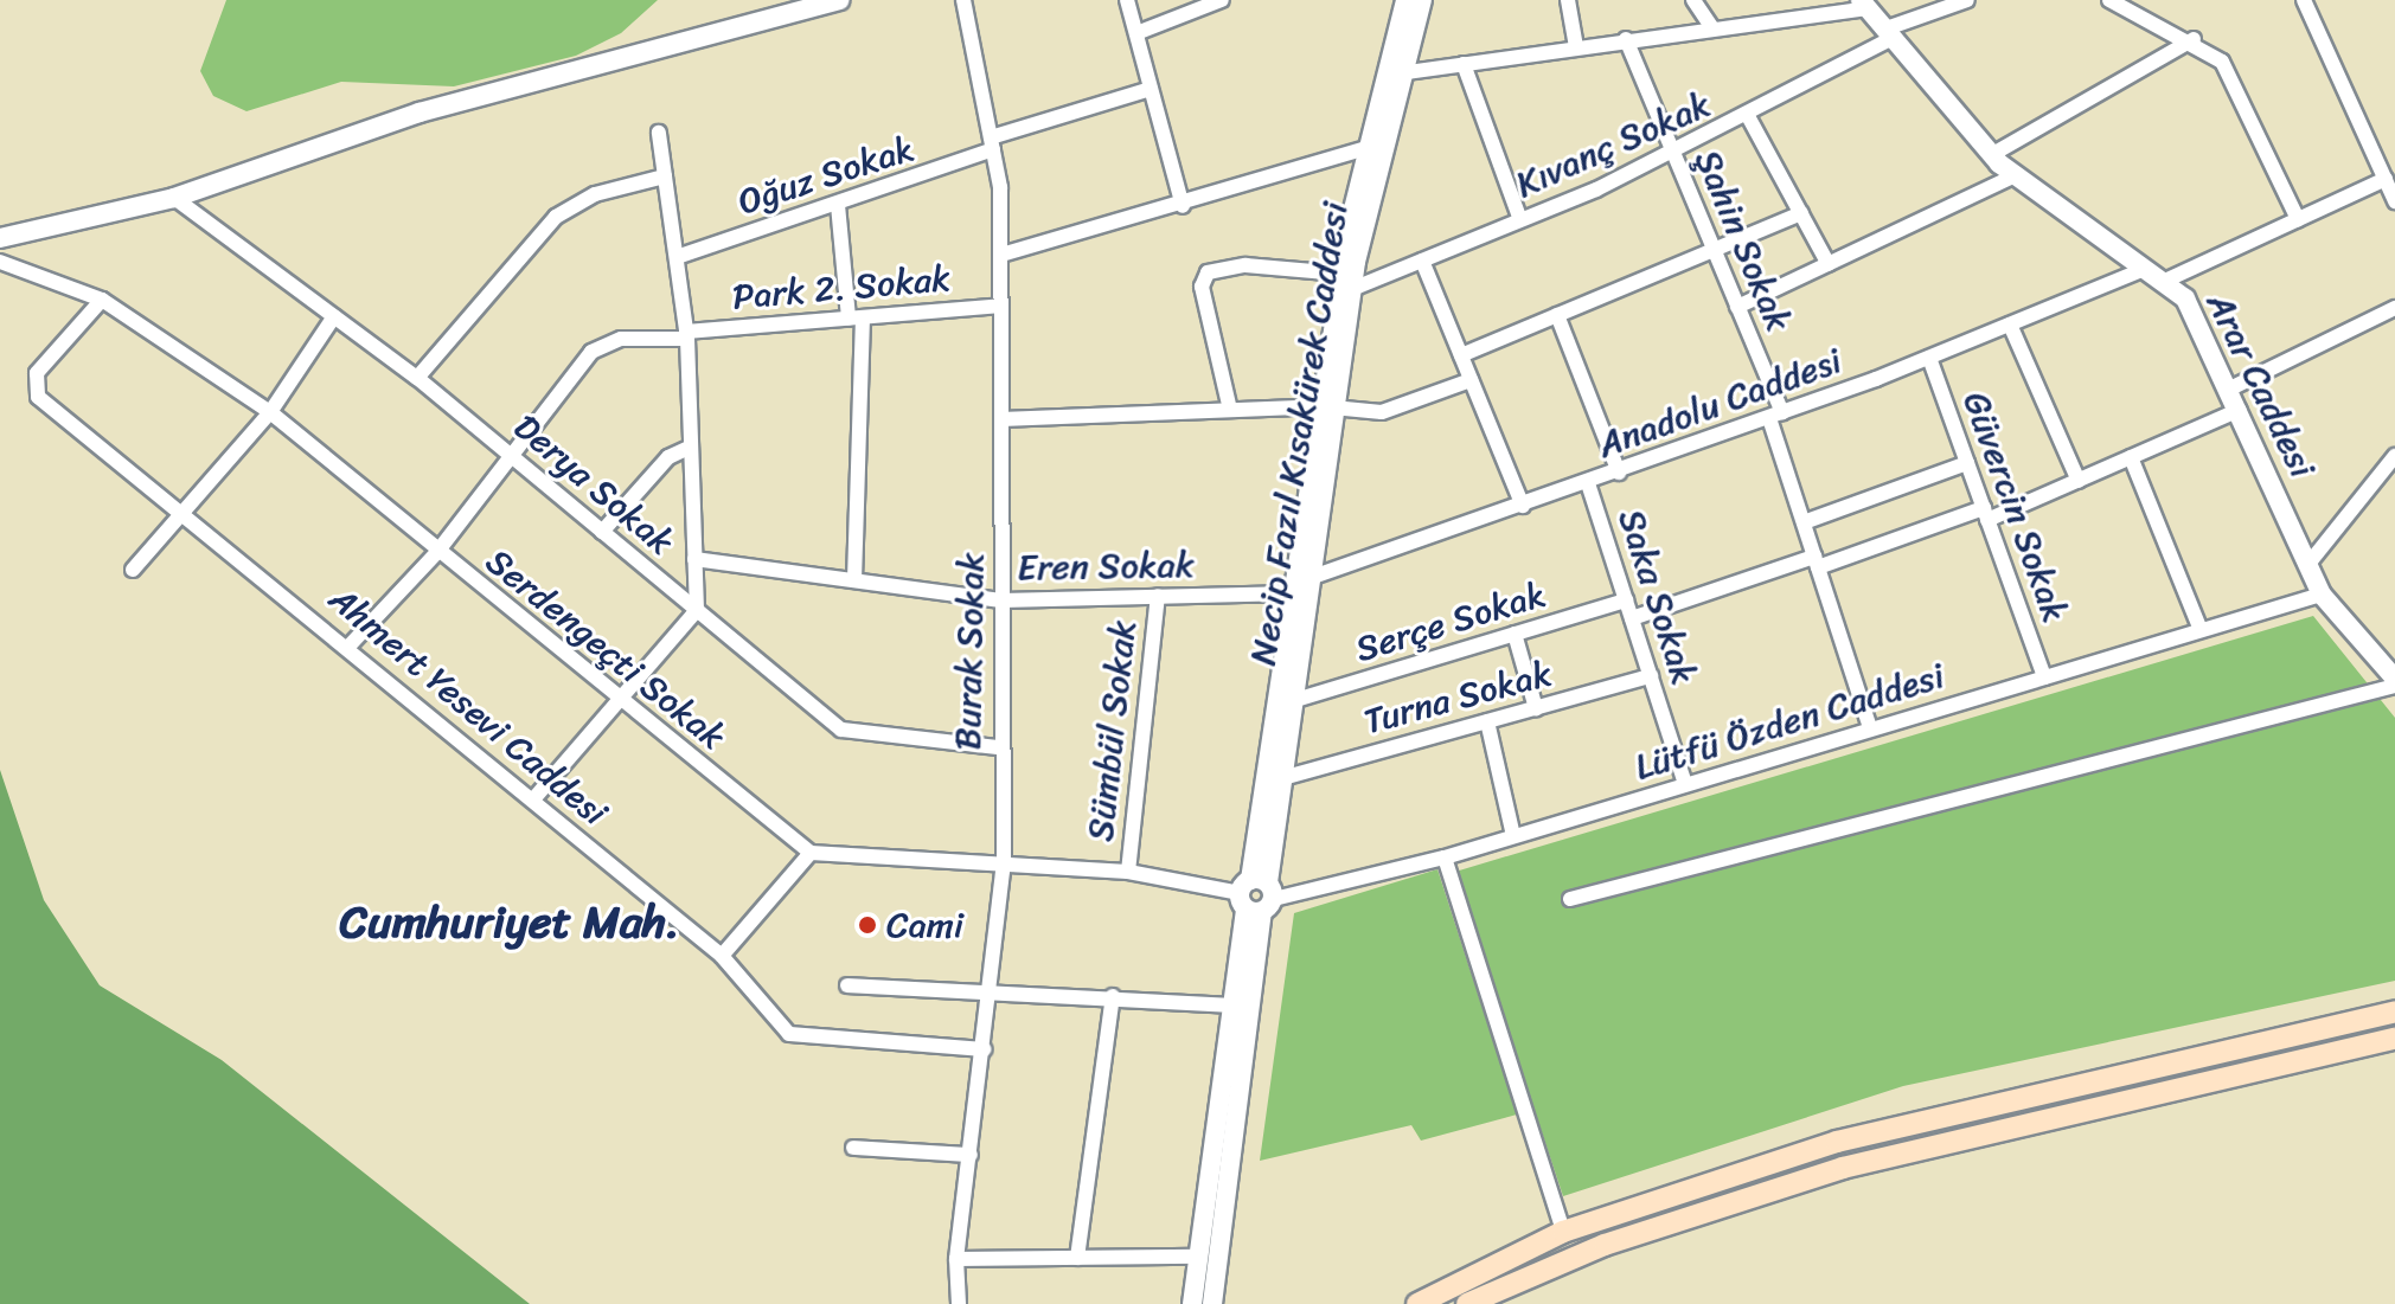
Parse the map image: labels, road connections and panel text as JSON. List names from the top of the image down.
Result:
{
  "streets": {
    "street": [
      "Kıvanç Sokak",
      "Oğuz Sokak",
      "Şahin Sokak",
      "Park 2. Sokak",
      "Arar Caddesi",
      "Anadolu Caddesi",
      "Necip Fazıl Kısakürek Caddesi",
      "Derya Sokak",
      "Güvercin Sokak",
      "Eren Sokak",
      "Saka Sokak",
      "Serçe Sokak",
      "Serdengeçti Sokak",
      "Burak Sokak",
      "Turna Sokak",
      "Ahmert Yesevi Caddesi",
      "Lütfü Özden Caddesi",
      "Sümbül Sokak"
    ]
  },
  "crossings": [
    ["Kıvanç Sokak", "Şahin Sokak"],
    ["Kıvanç Sokak", "Arar Caddesi"],
    ["Kıvanç Sokak", "Necip Fazıl Kısakürek Caddesi"],
    ["Oğuz Sokak", "Burak Sokak"],
    ["Şahin Sokak", "Anadolu Caddesi"],
    ["Şahin Sokak", "Lütfü Özden Caddesi"],
    ["Park 2. Sokak", "Derya Sokak"],
    ["Park 2. Sokak", "Serdengeçti Sokak"],
    ["Park 2. Sokak", "Burak Sokak"],
    ["Park 2. Sokak", "Ahmert Yesevi Caddesi"],
    ["Arar Caddesi", "Anadolu Caddesi"],
    ["Arar Caddesi", "Lütfü Özden Caddesi"],
    ["Anadolu Caddesi", "Necip Fazıl Kısakürek Caddesi"],
    ["Anadolu Caddesi", "Güvercin Sokak"],
    ["Anadolu Caddesi", "Saka Sokak"],
    ["Necip Fazıl Kısakürek Caddesi", "Eren Sokak"],
    ["Necip Fazıl Kısakürek Caddesi", "Serçe Sokak"],
    ["Necip Fazıl Kısakürek Caddesi", "Turna Sokak"],
    ["Necip Fazıl Kısakürek Caddesi", "Lütfü Özden Caddesi"],
    ["Derya Sokak", "Burak Sokak"],
    ["Güvercin Sokak", "Lütfü Özden Caddesi"],
    ["Eren Sokak", "Burak Sokak"],
    ["Eren Sokak", "Sümbül Sokak"],
    ["Saka Sokak", "Serçe Sokak"],
    ["Saka Sokak", "Turna Sokak"],
    ["Saka Sokak", "Lütfü Özden Caddesi"],
    ["Serdengeçti Sokak", "Ahmert Yesevi Caddesi"],
    ["Burak Sokak", "Ahmert Yesevi Caddesi"]
  ],
  "districts": ["Cumhuriyet Mah."],
  "places": ["Cami"]
}
